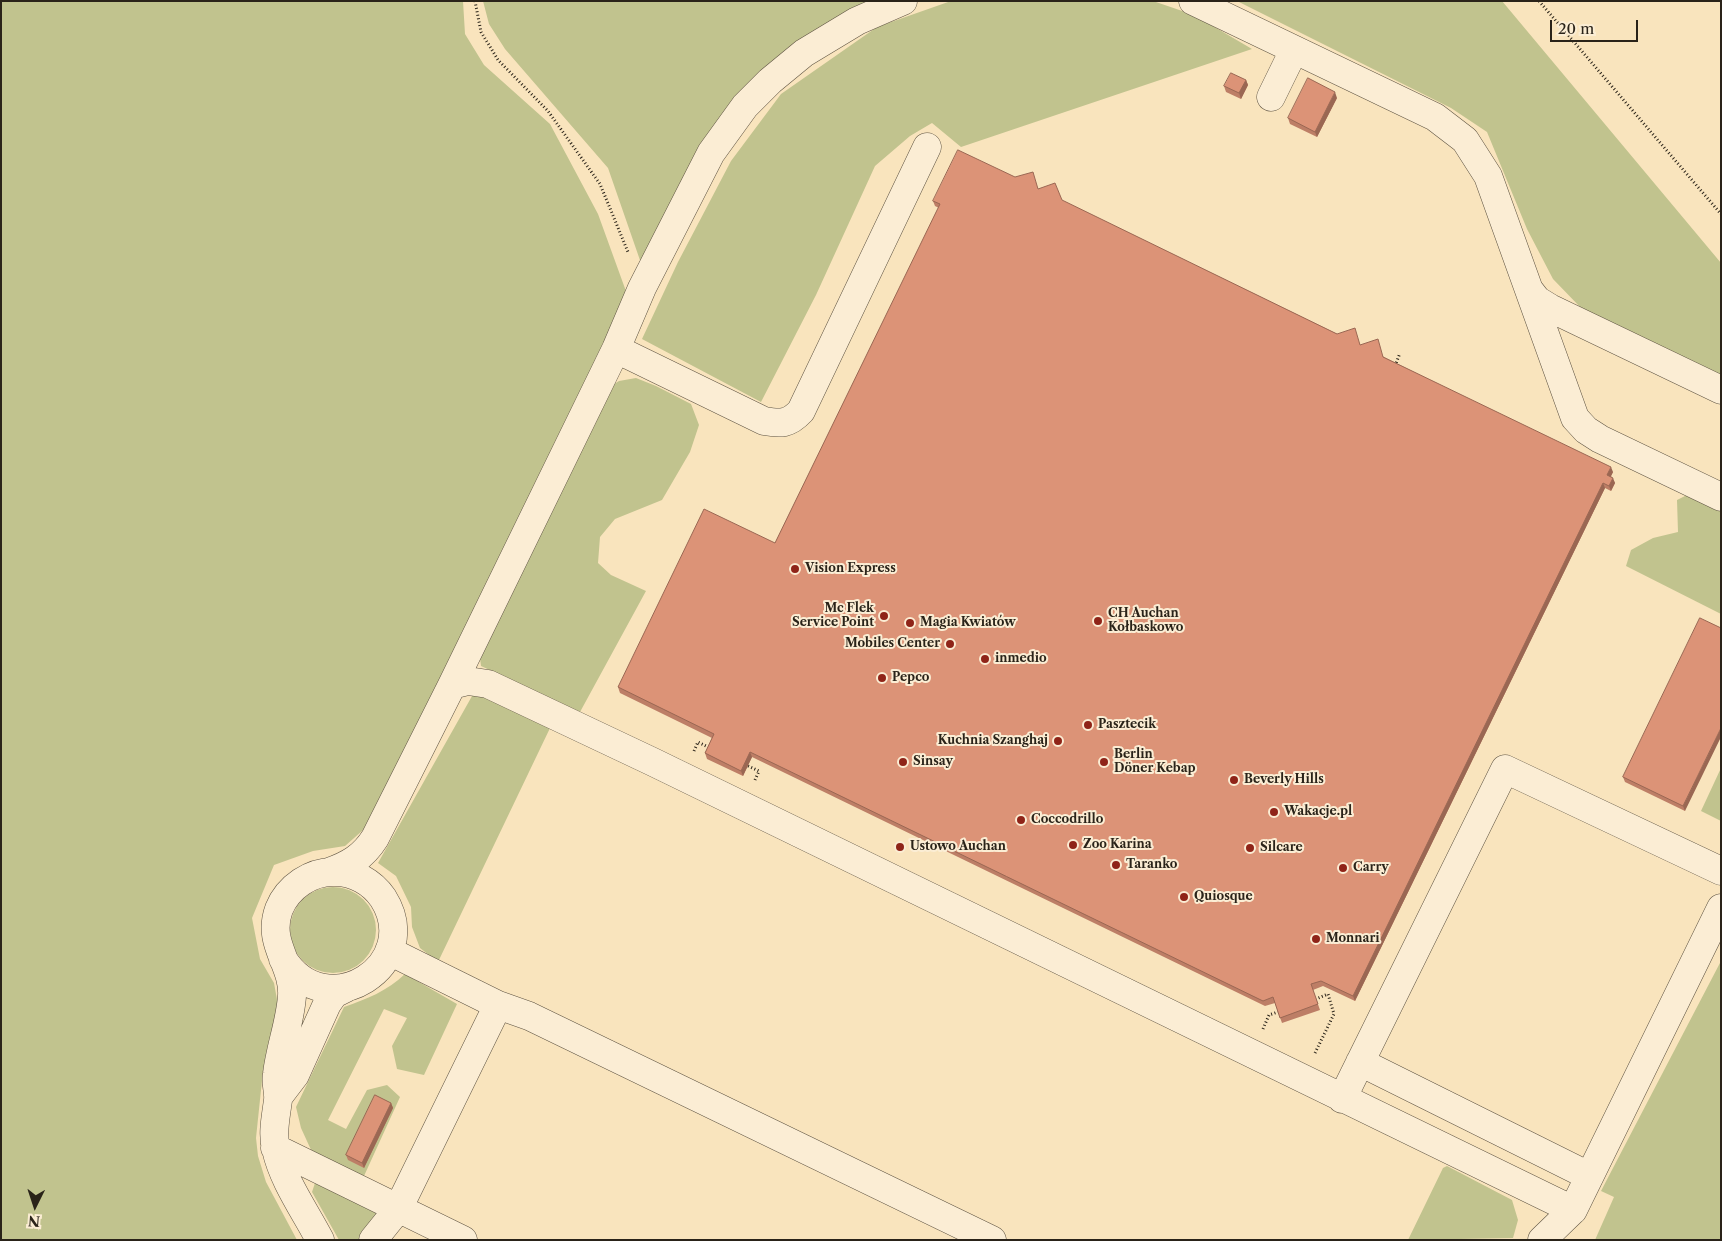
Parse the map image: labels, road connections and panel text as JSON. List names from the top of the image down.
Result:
{
  "places": [
    "Vision Express",
    "Mc Flek Service Point",
    "CH Auchan Kołbaskowo",
    "Magia Kwiatów",
    "Mobiles Center",
    "inmedio",
    "Pepco",
    "Pasztecik",
    "Kuchnia Szanghaj",
    "Sinsay",
    "Berlin Döner Kebap",
    "Beverly Hills",
    "Wakacje.pl",
    "Coccodrillo",
    "Zoo Karina",
    "Ustowo Auchan",
    "Silcare",
    "Taranko",
    "Carry",
    "Quiosque",
    "Monnari"
  ],
  "scale_bar": "20 m",
  "north": "bottom"
}
